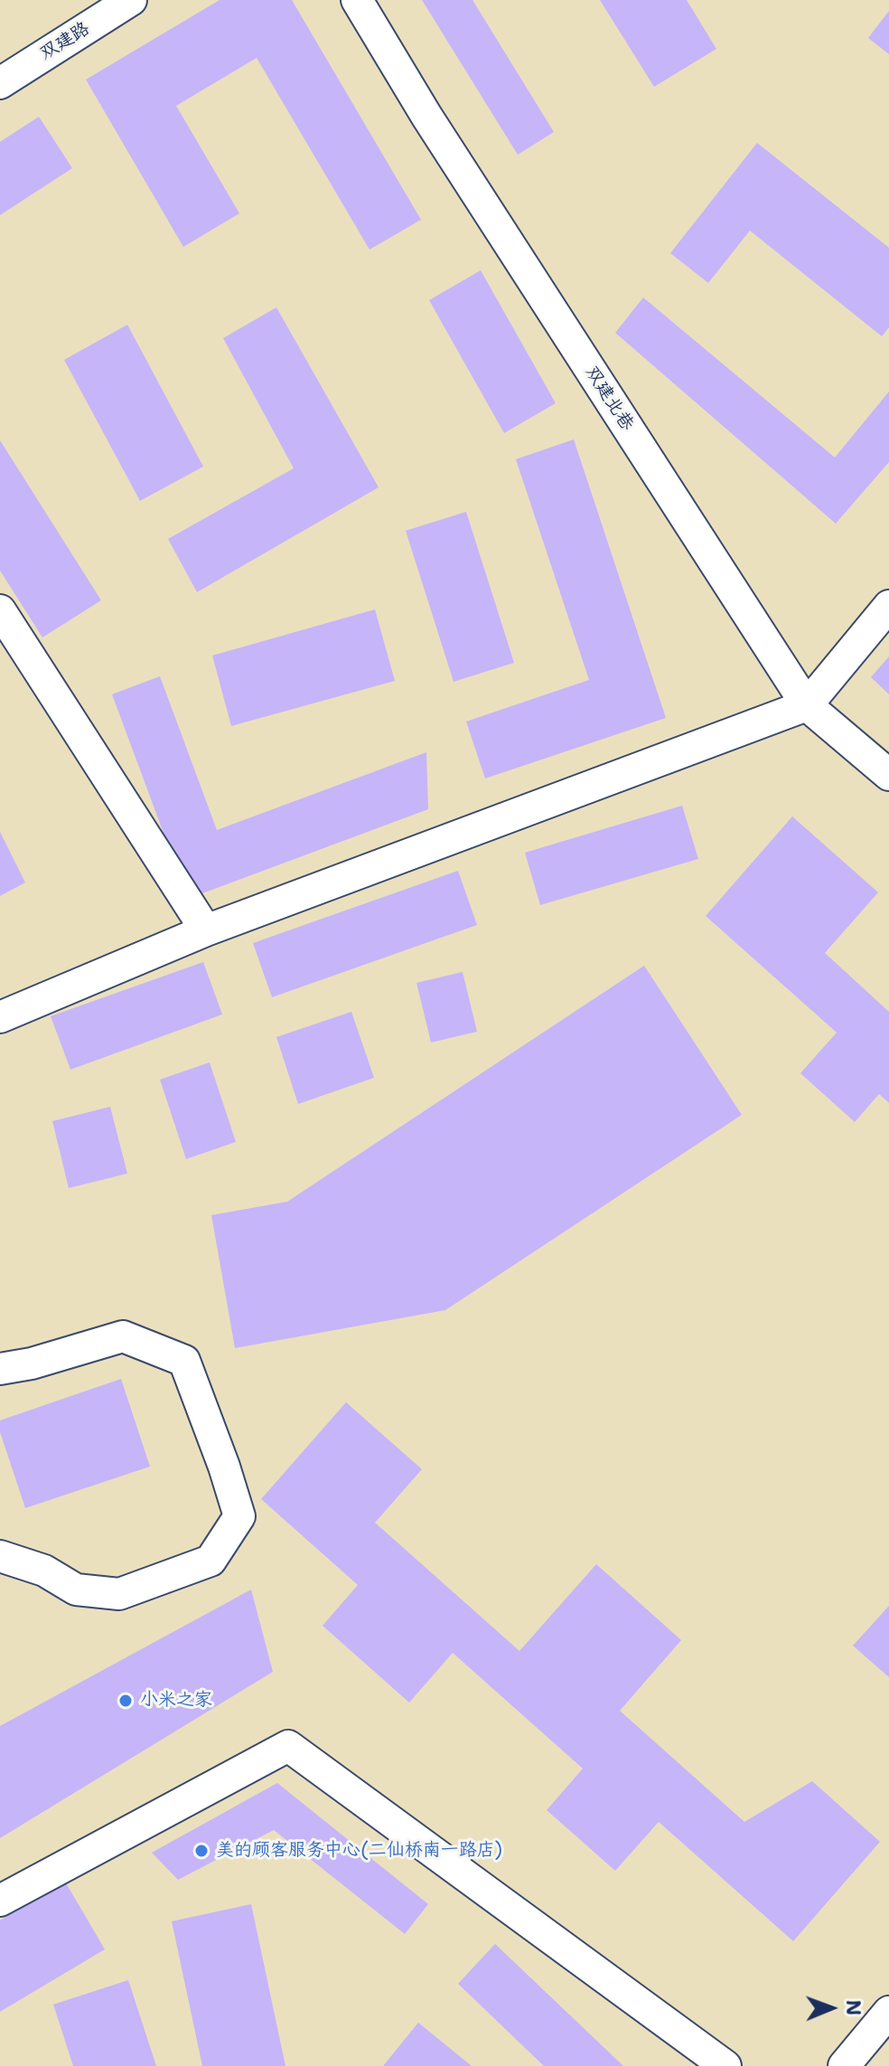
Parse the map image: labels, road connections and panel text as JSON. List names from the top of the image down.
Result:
{
  "streets": {
    "street": ["双建路", "双建北巷"]
  },
  "places": ["小米之家", "美的顾客服务中心(二仙桥南一路店)"],
  "north": "right"
}
